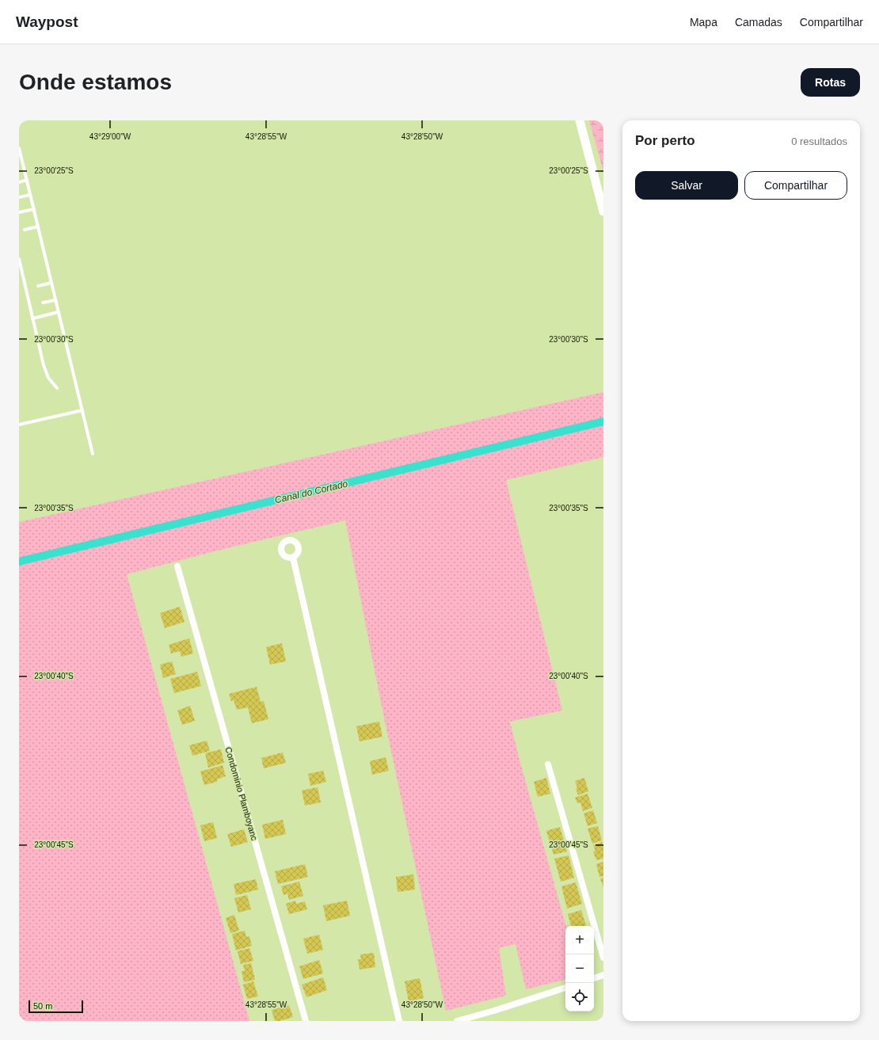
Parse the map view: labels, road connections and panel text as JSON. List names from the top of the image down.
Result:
{
  "streets": {
    "street": ["Condominio Plamboyanc"]
  },
  "water": ["Canal do Cortado"],
  "scale_bar": "50 m",
  "page": {
    "header": "Waypost",
    "nav": ["Mapa", "Camadas", "Compartilhar"],
    "buttons": [
      "Rotas",
      ["Salvar", "Compartilhar"]
    ],
    "title": "Onde estamos",
    "heading": ["Por perto", "0 resultados"],
    "map_buttons": ["+", "−"],
    "scale": "50 m"
  },
  "coordinates": [
    "43°29'00\"W",
    "43°28'55\"W",
    "43°28'50\"W",
    "23°00'25\"S",
    "23°00'30\"S",
    "23°00'35\"S",
    "23°00'40\"S",
    "23°00'45\"S"
  ]
}
